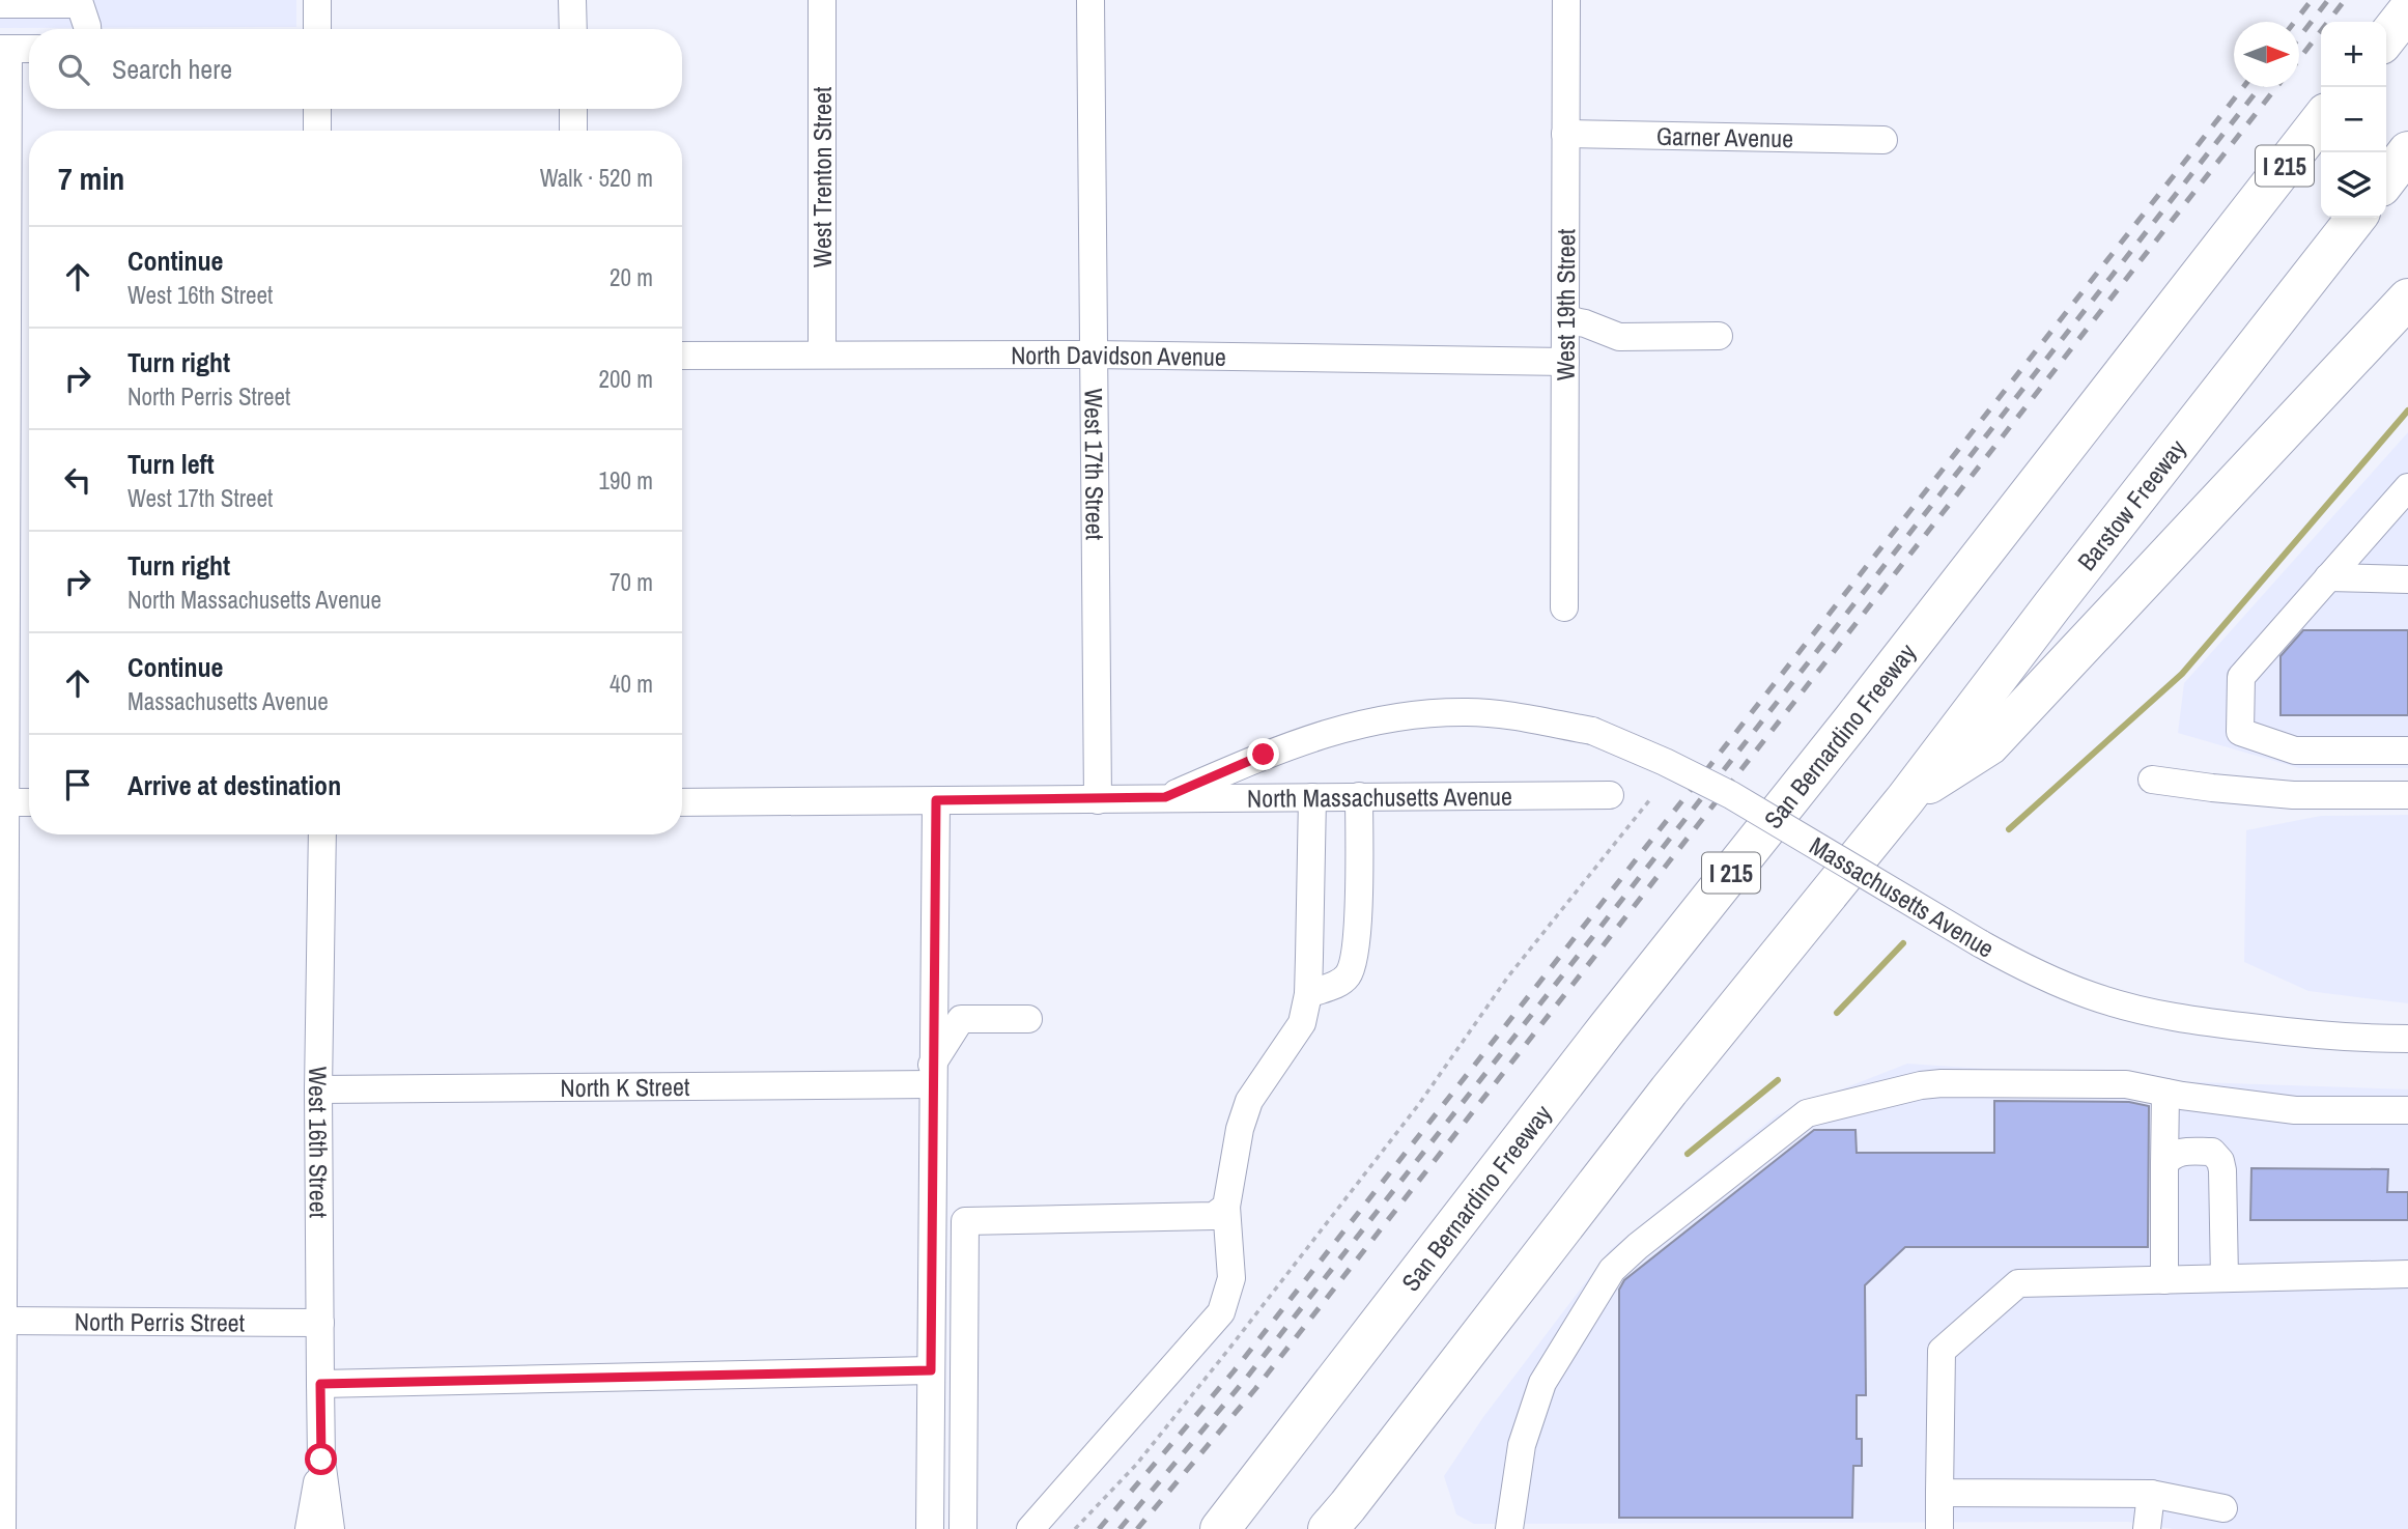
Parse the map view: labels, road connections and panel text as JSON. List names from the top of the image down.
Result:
{
  "streets": {
    "highway": ["I 215", "Barstow Freeway", "San Bernardino Freeway"],
    "street": [
      "Garner Avenue",
      "West Trenton Street",
      "West 19th Street",
      "North Davidson Avenue",
      "West 17th Street",
      "North Massachusetts Avenue",
      "Massachusetts Avenue",
      "North K Street",
      "West 16th Street",
      "North Perris Street"
    ]
  },
  "crossings": [
    ["Garner Avenue", "West 19th Street"],
    ["West Trenton Street", "North Davidson Avenue"],
    ["West 19th Street", "North Davidson Avenue"],
    ["North Davidson Avenue", "West 17th Street"],
    ["West 17th Street", "North Massachusetts Avenue"],
    ["North Massachusetts Avenue", "Massachusetts Avenue"],
    ["North K Street", "West 16th Street"],
    ["West 16th Street", "North Perris Street"]
  ],
  "north": "right",
  "page": {
    "map_buttons": ["+", "−"],
    "search": "Search here",
    "heading": ["7 min", "Walk · 520 m"],
    "list": [
      ["Continue", "West 16th Street", "20 m"],
      ["Turn right", "North Perris Street", "200 m"],
      ["Turn left", "West 17th Street", "190 m"],
      ["Turn right", "North Massachusetts Avenue", "70 m"],
      ["Continue", "Massachusetts Avenue", "40 m"],
      "Arrive at destination"
    ]
  }
}
